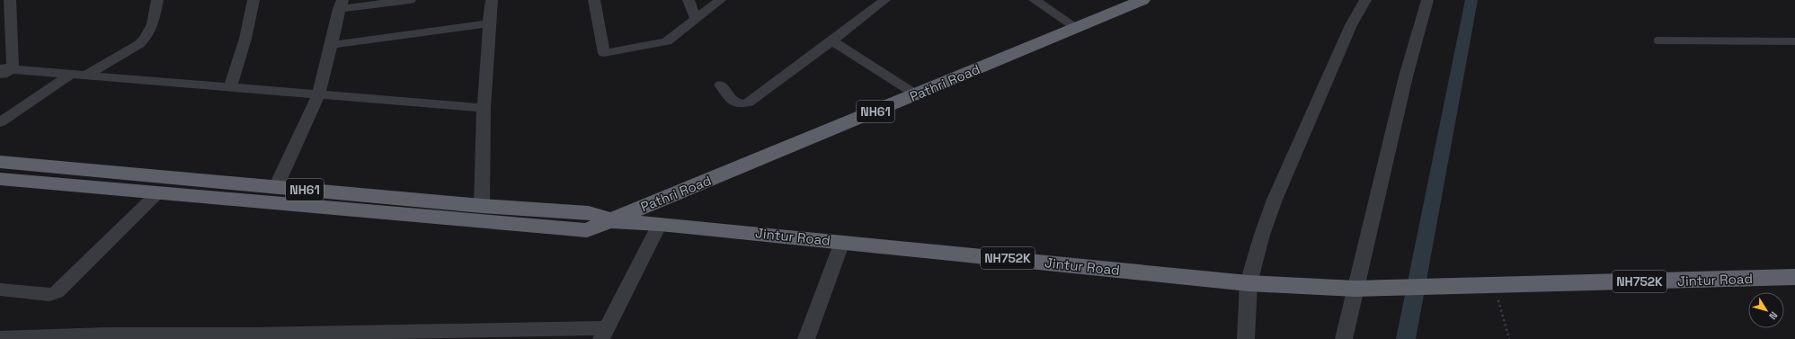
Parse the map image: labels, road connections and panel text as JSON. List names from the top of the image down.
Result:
{
  "streets": {
    "highway": [
      "Pathri Road",
      "NH61",
      "Jintur Road",
      "NH752K"
    ]
  },
  "crossings": [
    ["Pathri Road", "NH61"],
    ["Pathri Road", "NH752K"],
    ["NH61", "NH752K"],
    ["Jintur Road", "NH752K"]
  ],
  "north": "bottom right"
}
